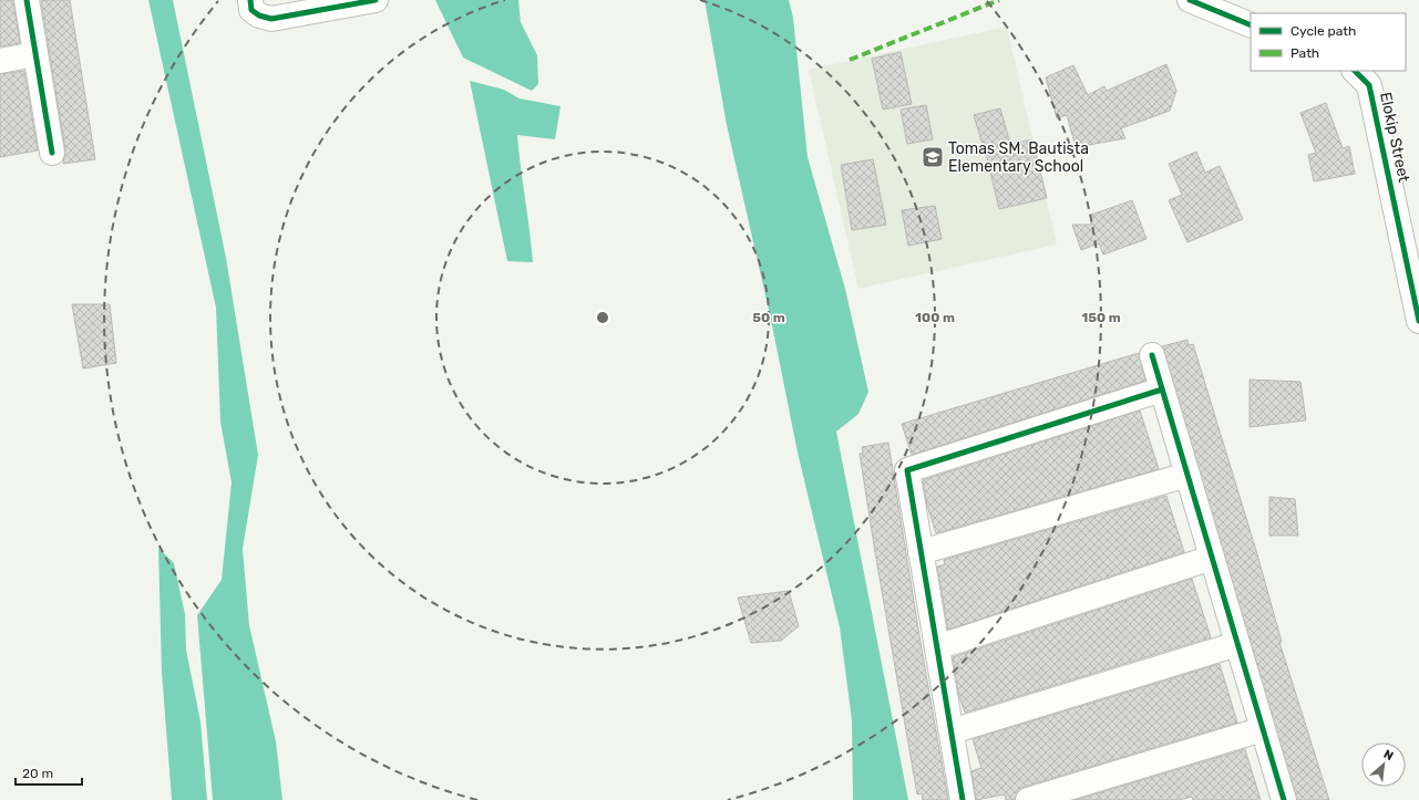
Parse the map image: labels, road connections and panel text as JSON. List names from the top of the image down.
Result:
{
  "streets": {
    "street": ["Elokip Street"]
  },
  "places": {
    "school or university": ["Tomas SM. Bautista Elementary School"]
  },
  "legend": ["Cycle path", "Path"],
  "scale_bar": "20 m",
  "north": "top right",
  "rings": ["50 m", "100 m", "150 m"]
}
